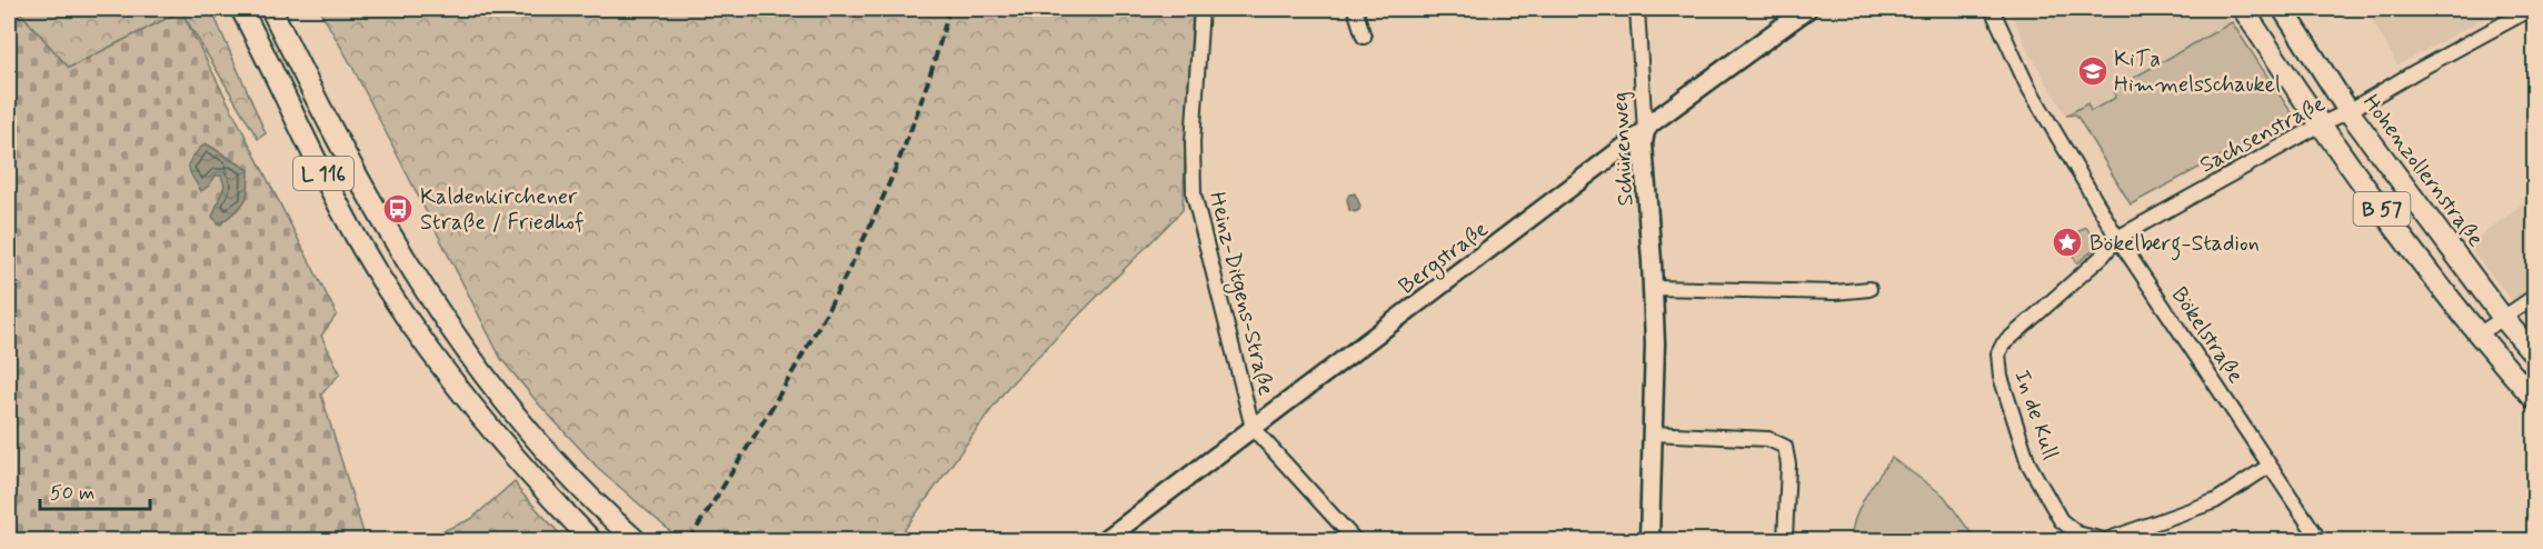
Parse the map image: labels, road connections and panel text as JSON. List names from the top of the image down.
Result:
{
  "streets": {
    "main road": [
      "Schürenweg",
      "Hohenzollernstraße",
      "L 116",
      "B 57",
      "Bergstraße"
    ],
    "street": [
      "Sachsenstraße",
      "Heinz-Ditgens-Straße",
      "Bökelstraße",
      "In de Kull"
    ]
  },
  "crossings": [
    ["Sachsenstraße", "Hohenzollernstraße"],
    ["Sachsenstraße", "B 57"],
    ["Sachsenstraße", "Bökelstraße"],
    ["Sachsenstraße", "In de Kull"],
    ["Schürenweg", "Bergstraße"],
    ["Bergstraße", "Heinz-Ditgens-Straße"],
    ["Bökelstraße", "In de Kull"]
  ],
  "places": {
    "school or university": ["KiTa Himmelsschaukel"],
    "bus stop": ["Kaldenkirchener Straße / Friedhof"],
    "place": ["Bökelberg-Stadion"]
  },
  "scale_bar": "50 m"
}
